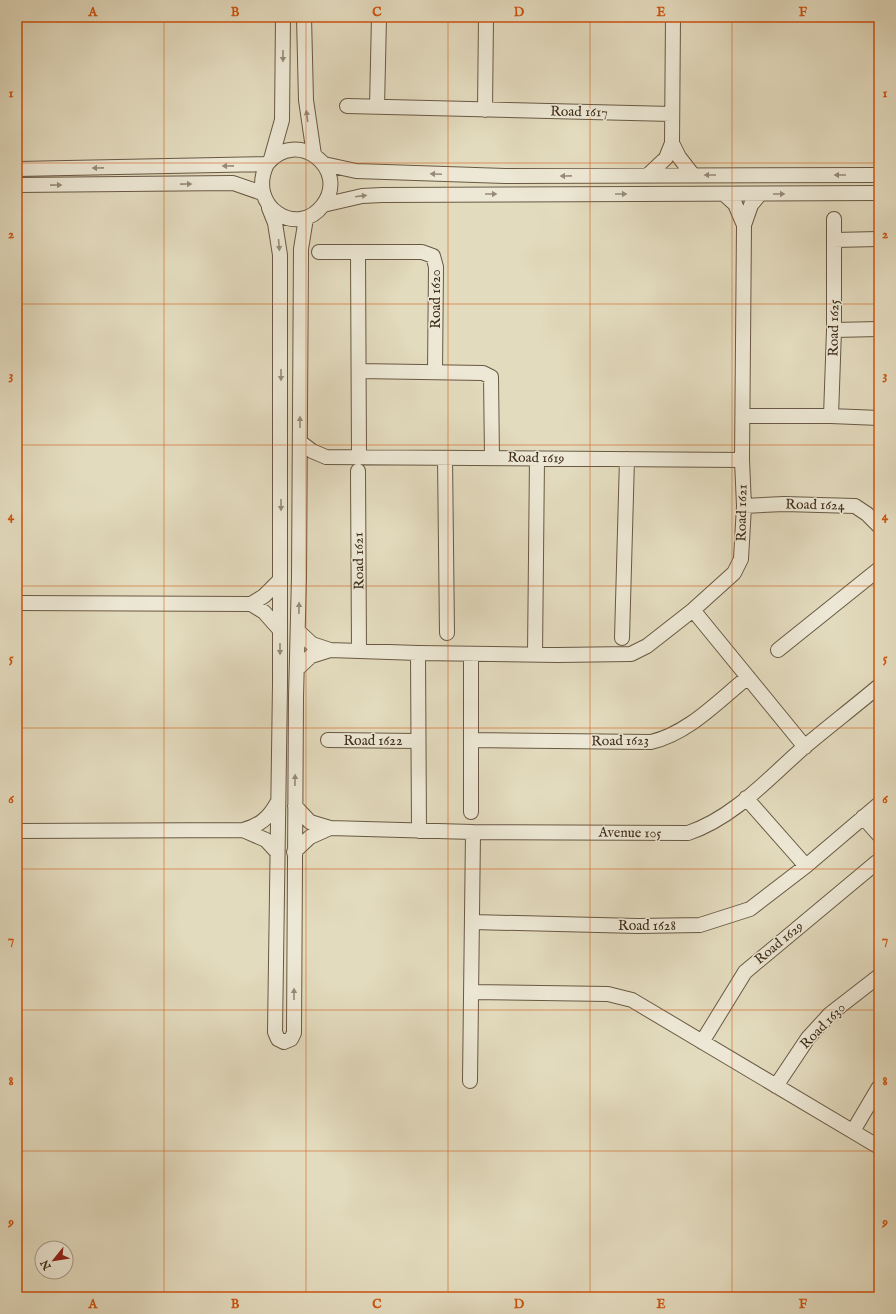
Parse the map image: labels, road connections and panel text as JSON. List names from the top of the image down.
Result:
{
  "streets": {
    "street": [
      "Road 1617",
      "Road 1620",
      "Road 1625",
      "Road 1619",
      "Road 1624",
      "Road 1621",
      "Road 1622",
      "Road 1623",
      "Avenue 105",
      "Road 1628",
      "Road 1629",
      "Road 1630"
    ]
  },
  "crossings": [
    ["Road 1619", "Road 1621"],
    ["Road 1624", "Road 1621"],
    ["Road 1621", "Road 1622"],
    ["Road 1622", "Avenue 105"]
  ],
  "north": "bottom left",
  "grid": {
    "columns": [
      "A",
      "B",
      "C",
      "D",
      "E",
      "F"
    ],
    "rows": [
      "1",
      "2",
      "3",
      "4",
      "5",
      "6",
      "7",
      "8",
      "9"
    ]
  }
}
